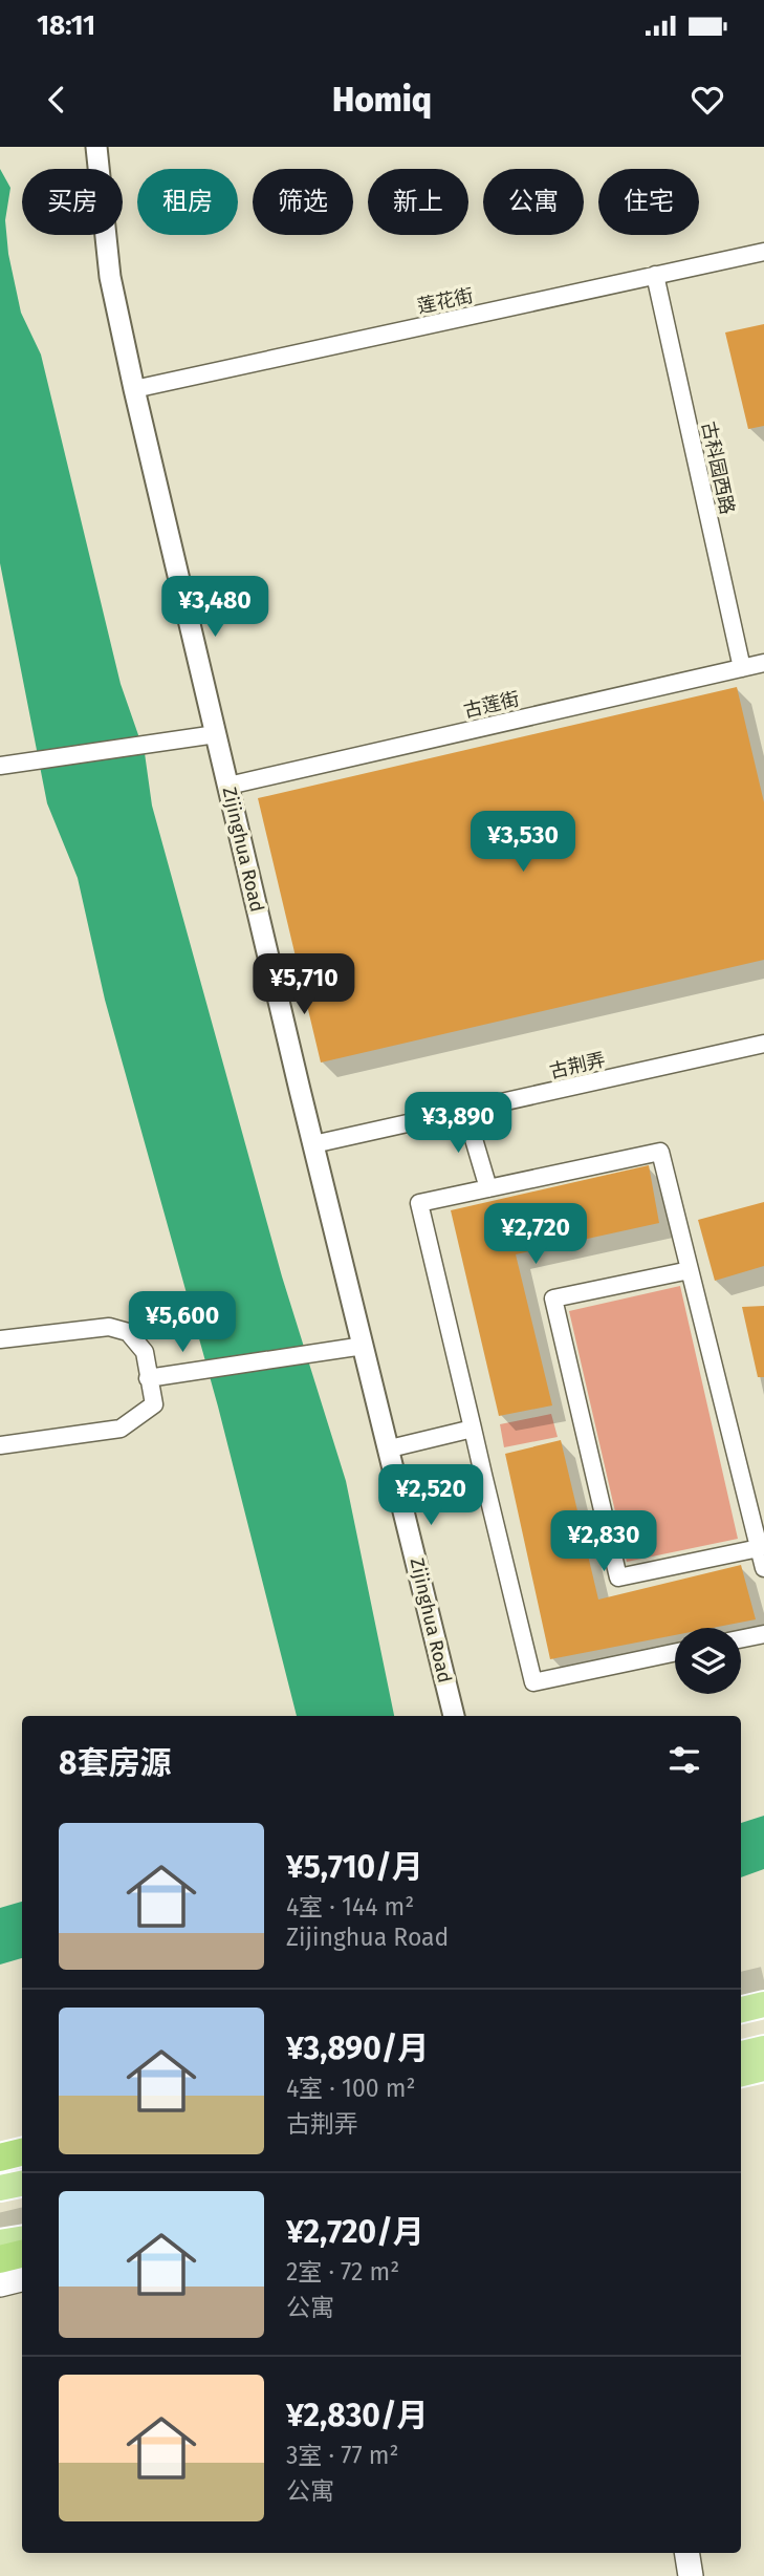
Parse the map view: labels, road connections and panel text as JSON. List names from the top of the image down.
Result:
{
  "streets": {
    "street": [
      "莲花街",
      "古科园西路",
      "古莲街",
      "Zijinghua Road",
      "古荆弄"
    ]
  },
  "crossings": [
    ["莲花街", "古科园西路"],
    ["莲花街", "Zijinghua Road"],
    ["古科园西路", "古莲街"],
    ["古莲街", "Zijinghua Road"],
    ["Zijinghua Road", "古荆弄"]
  ],
  "page": {
    "status": "18:11",
    "header": "Homiq",
    "chip": [
      "买房",
      "租房",
      "筛选",
      "新上",
      "公寓",
      "住宅"
    ],
    "price": [
      "¥3,480",
      "¥3,530",
      "¥5,710",
      "¥3,890",
      "¥2,720",
      "¥5,600",
      "¥2,520",
      "¥2,830"
    ],
    "heading": "8套房源",
    "list": [
      {
        "name": "¥5,710/月",
        "note": "4室 · 144 m² · Zijinghua Road"
      },
      {
        "name": "¥3,890/月",
        "note": "4室 · 100 m² · 古荆弄"
      },
      {
        "name": "¥2,720/月",
        "note": "2室 · 72 m² · 公寓"
      },
      {
        "name": "¥2,830/月",
        "note": "3室 · 77 m² · 公寓"
      }
    ]
  }
}
